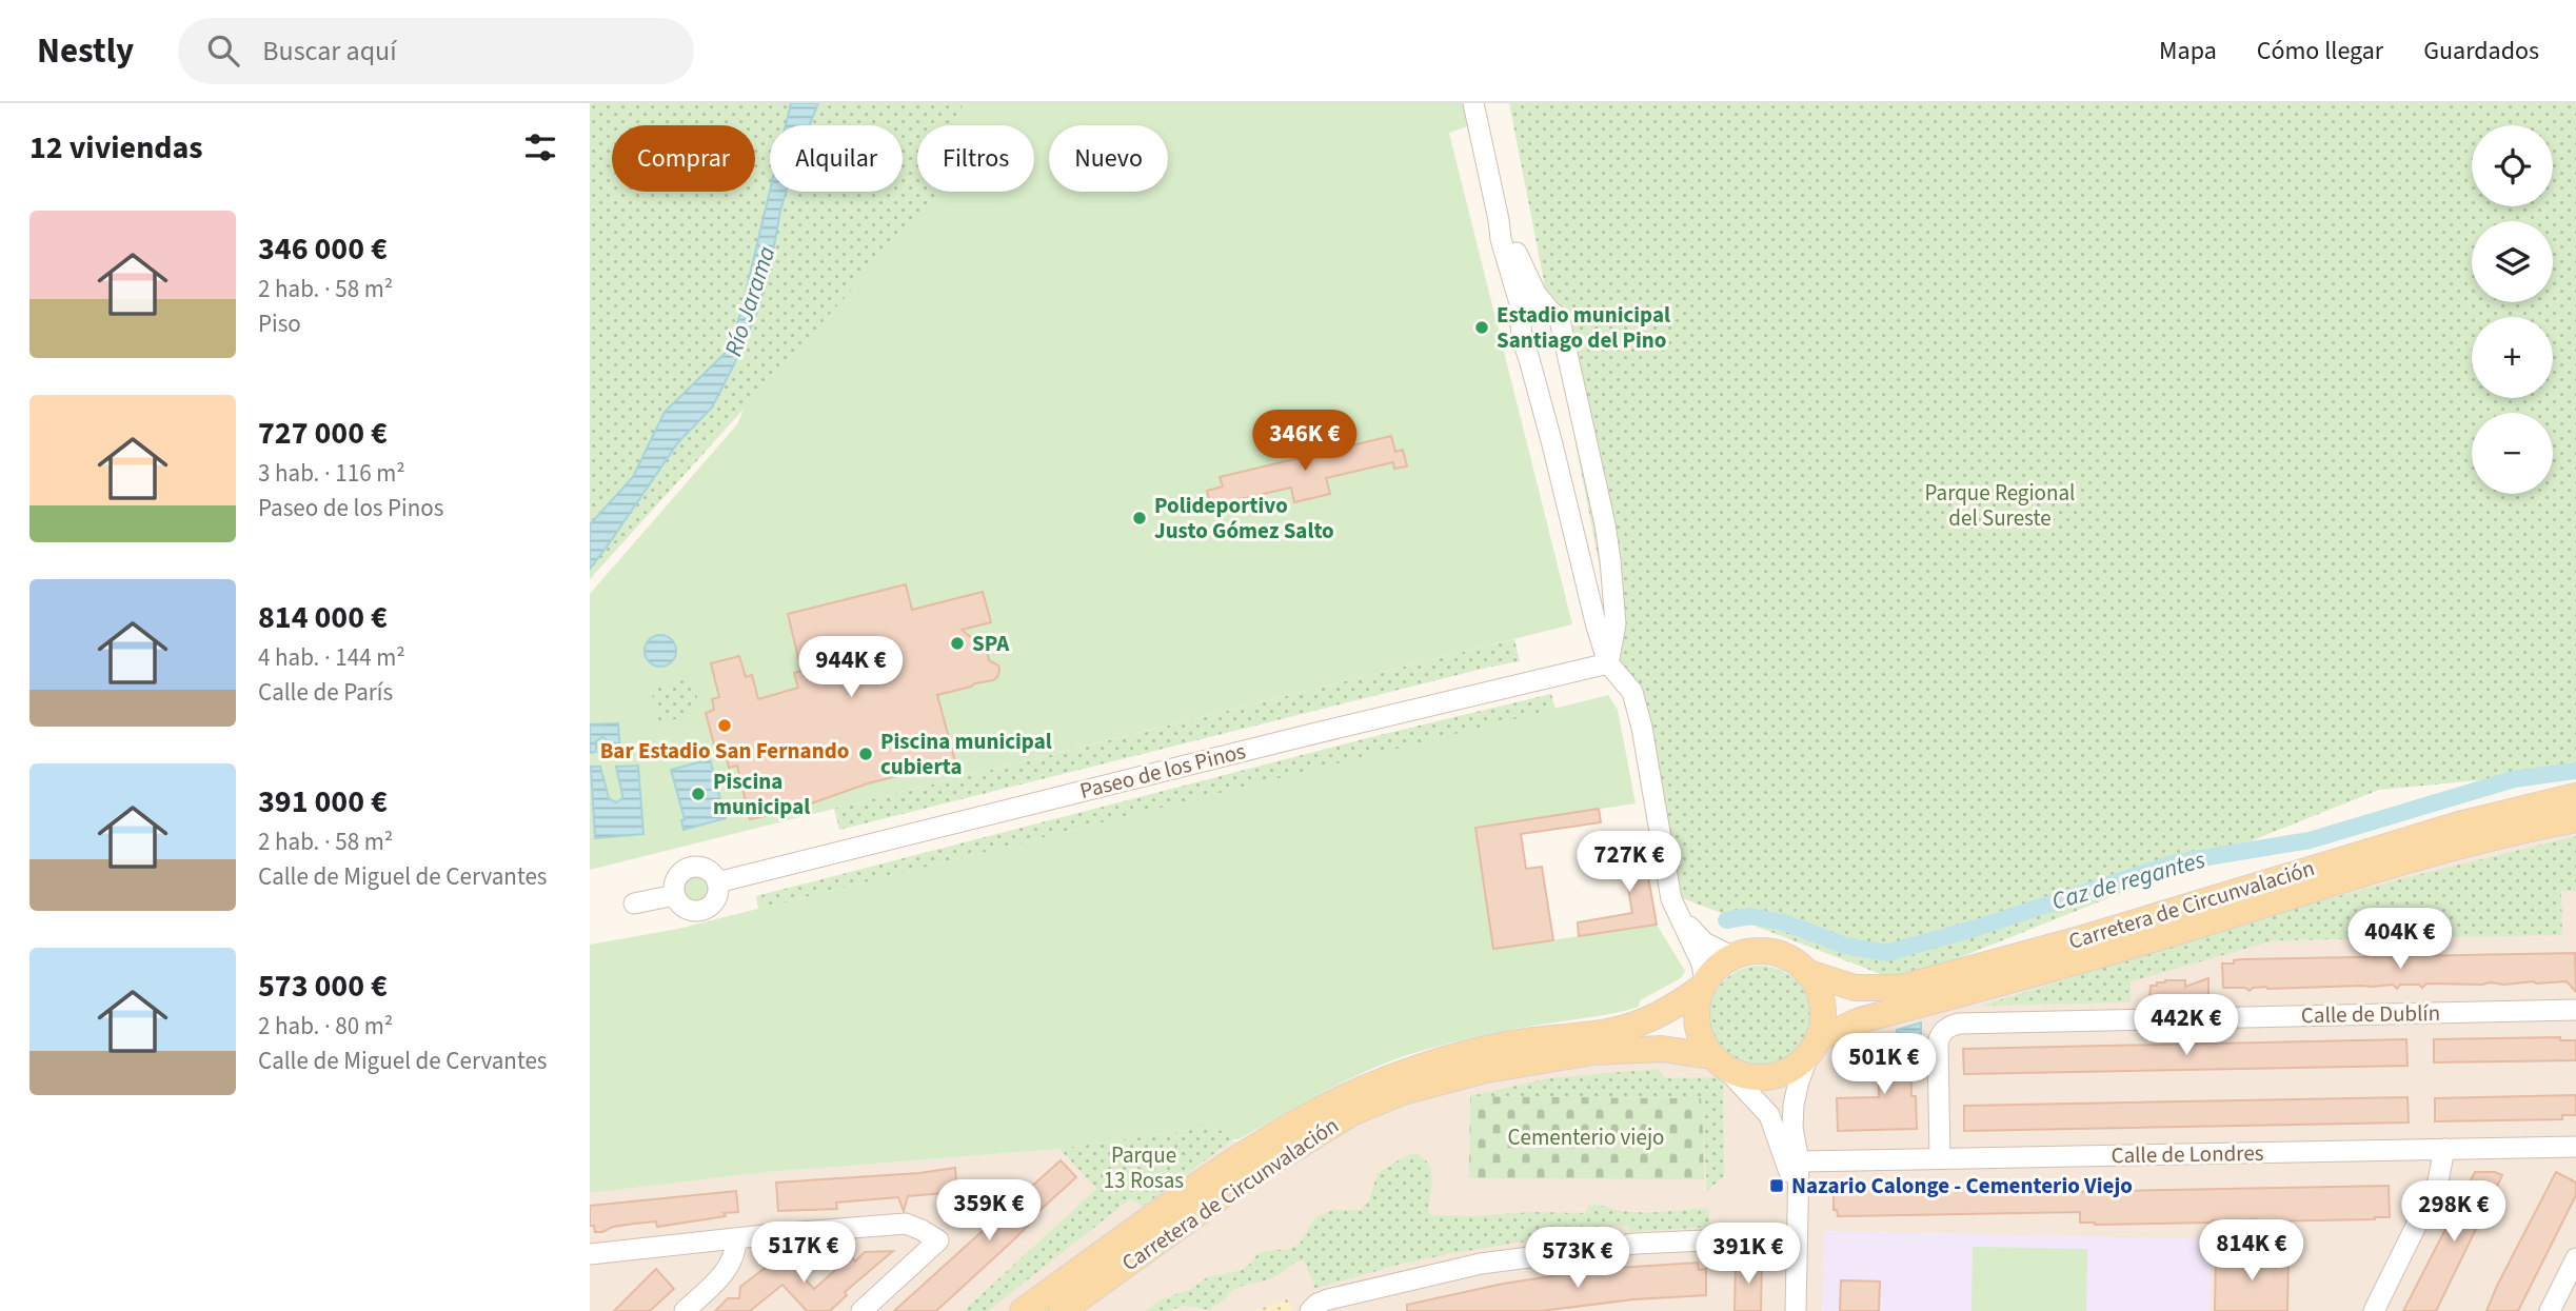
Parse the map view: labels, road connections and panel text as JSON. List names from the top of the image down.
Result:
{
  "streets": {
    "main road": ["Carretera de Circunvalación"],
    "street": ["Paseo de los Pinos", "Calle de Dublín", "Calle de Londres"]
  },
  "crossings": [
    ["Calle de Dublín", "Calle de Londres"]
  ],
  "water": ["Río Jarama", "Caz de regantes"],
  "parks": ["Parque Regional del Sureste", "Cementerio viejo", "Parque 13 Rosas"],
  "places": {
    "other": [
      "Estadio municipal Santiago del Pino",
      "Polideportivo Justo Gómez Salto",
      "SPA",
      "Bar Estadio San Fernando",
      "Piscina municipal cubierta",
      "Piscina municipal"
    ],
    "transit": ["Nazario Calonge - Cementerio Viejo"]
  },
  "page": {
    "header": "Nestly",
    "search": "Buscar aquí",
    "nav": ["Mapa", "Cómo llegar", "Guardados"],
    "heading": "12 viviendas",
    "map_buttons": ["+", "−"],
    "chip": [
      "Comprar",
      "Alquilar",
      "Filtros",
      "Nuevo"
    ],
    "list": [
      {
        "name": "346 000 €",
        "note": "2 hab. · 58 m² · Piso"
      },
      {
        "name": "727 000 €",
        "note": "3 hab. · 116 m² · Paseo de los Pinos"
      },
      {
        "name": "814 000 €",
        "note": "4 hab. · 144 m² · Calle de París"
      },
      {
        "name": "391 000 €",
        "note": "2 hab. · 58 m² · Calle de Miguel de Cervantes"
      },
      {
        "name": "573 000 €",
        "note": "2 hab. · 80 m² · Calle de Miguel de Cervantes"
      }
    ],
    "price": [
      "346K €",
      "944K €",
      "727K €",
      "404K €",
      "442K €",
      "501K €",
      "359K €",
      "298K €",
      "814K €",
      "517K €",
      "391K €",
      "573K €"
    ]
  }
}
